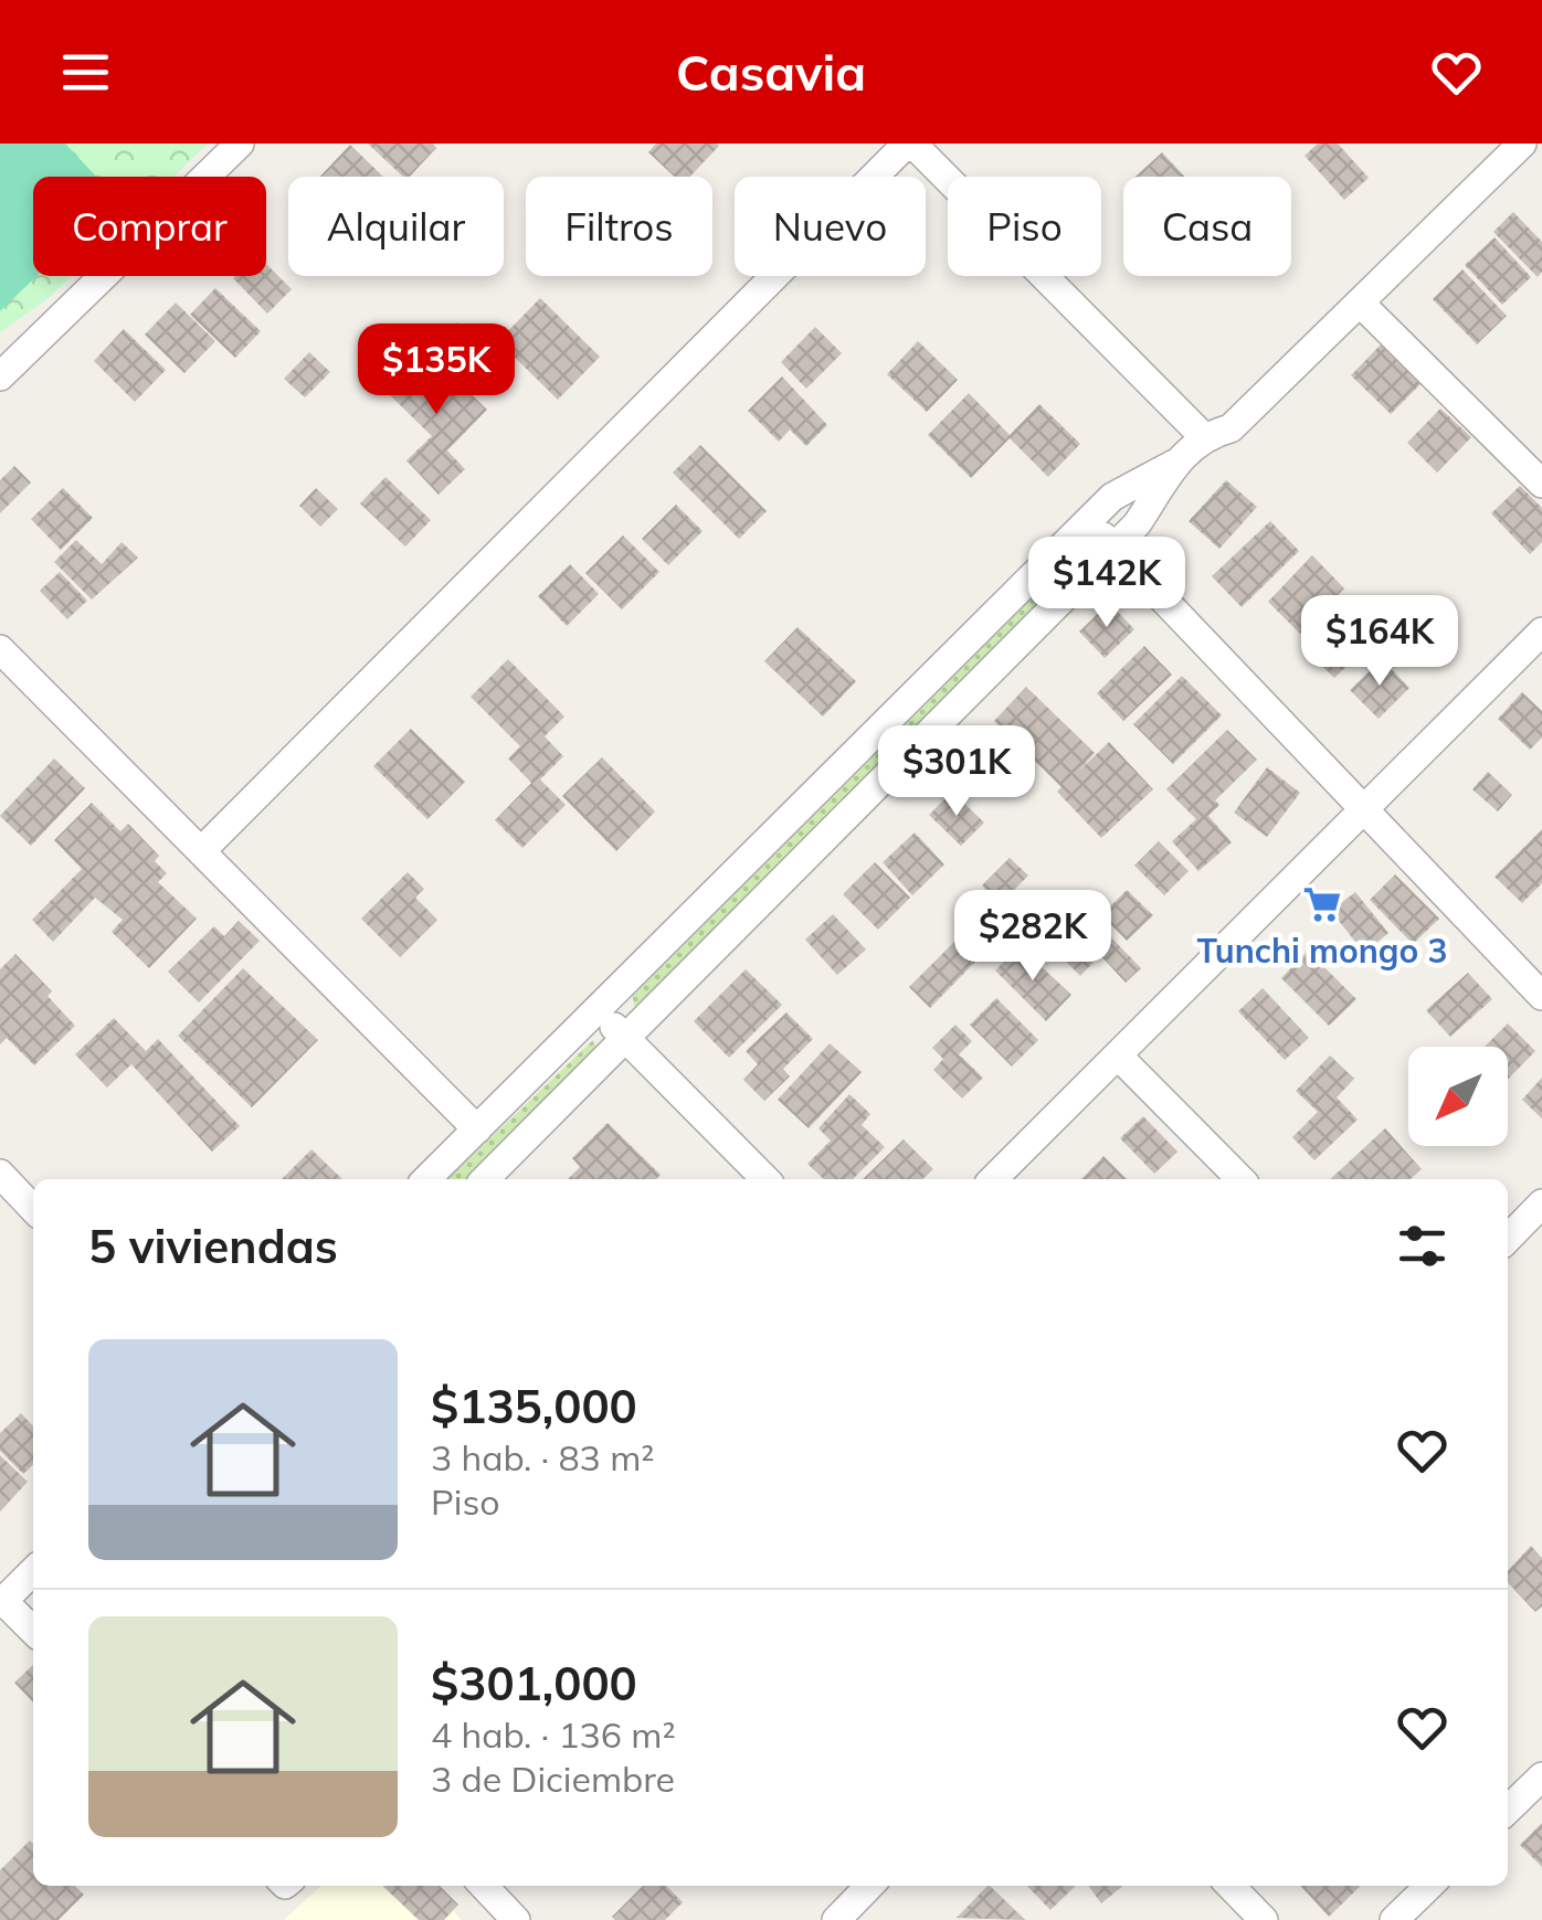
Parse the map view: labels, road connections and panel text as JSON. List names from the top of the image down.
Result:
{
  "places": {
    "supermarket": ["Tunchi mongo 3"]
  },
  "north": "bottom left",
  "page": {
    "header": "Casavia",
    "chip": [
      "Comprar",
      "Alquilar",
      "Filtros",
      "Nuevo",
      "Piso",
      "Casa"
    ],
    "price": [
      "$135K",
      "$142K",
      "$164K",
      "$301K",
      "$282K"
    ],
    "heading": "5 viviendas",
    "list": [
      {
        "name": "$135,000",
        "note": "3 hab. · 83 m² · Piso"
      },
      {
        "name": "$301,000",
        "note": "4 hab. · 136 m² · 3 de Diciembre"
      }
    ]
  }
}
